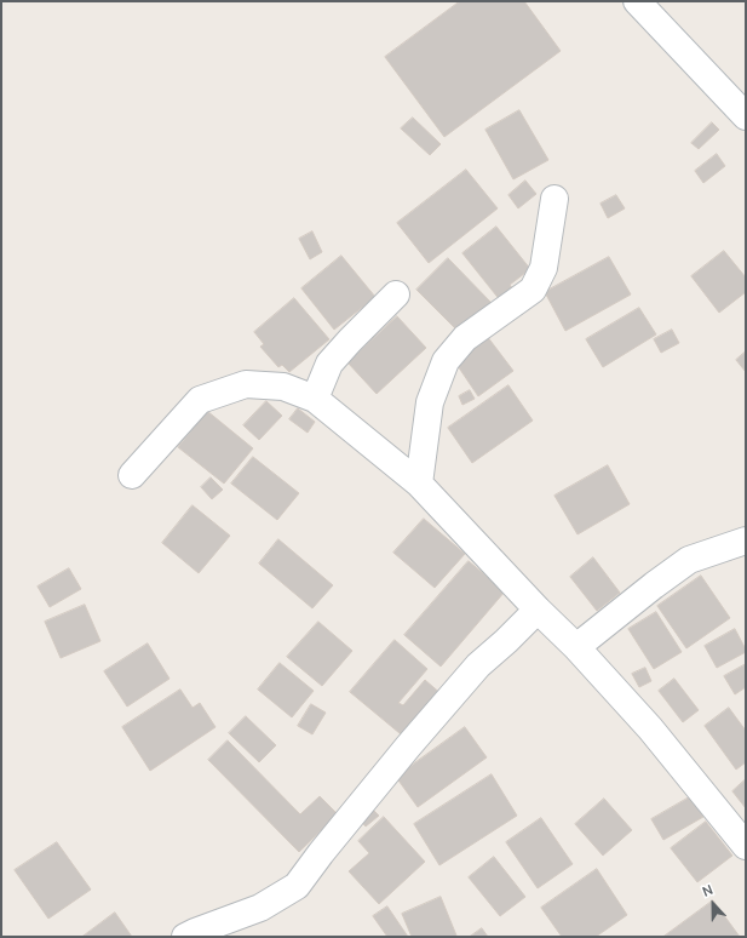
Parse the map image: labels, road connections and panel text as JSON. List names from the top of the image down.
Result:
{
  "north": "top"
}
